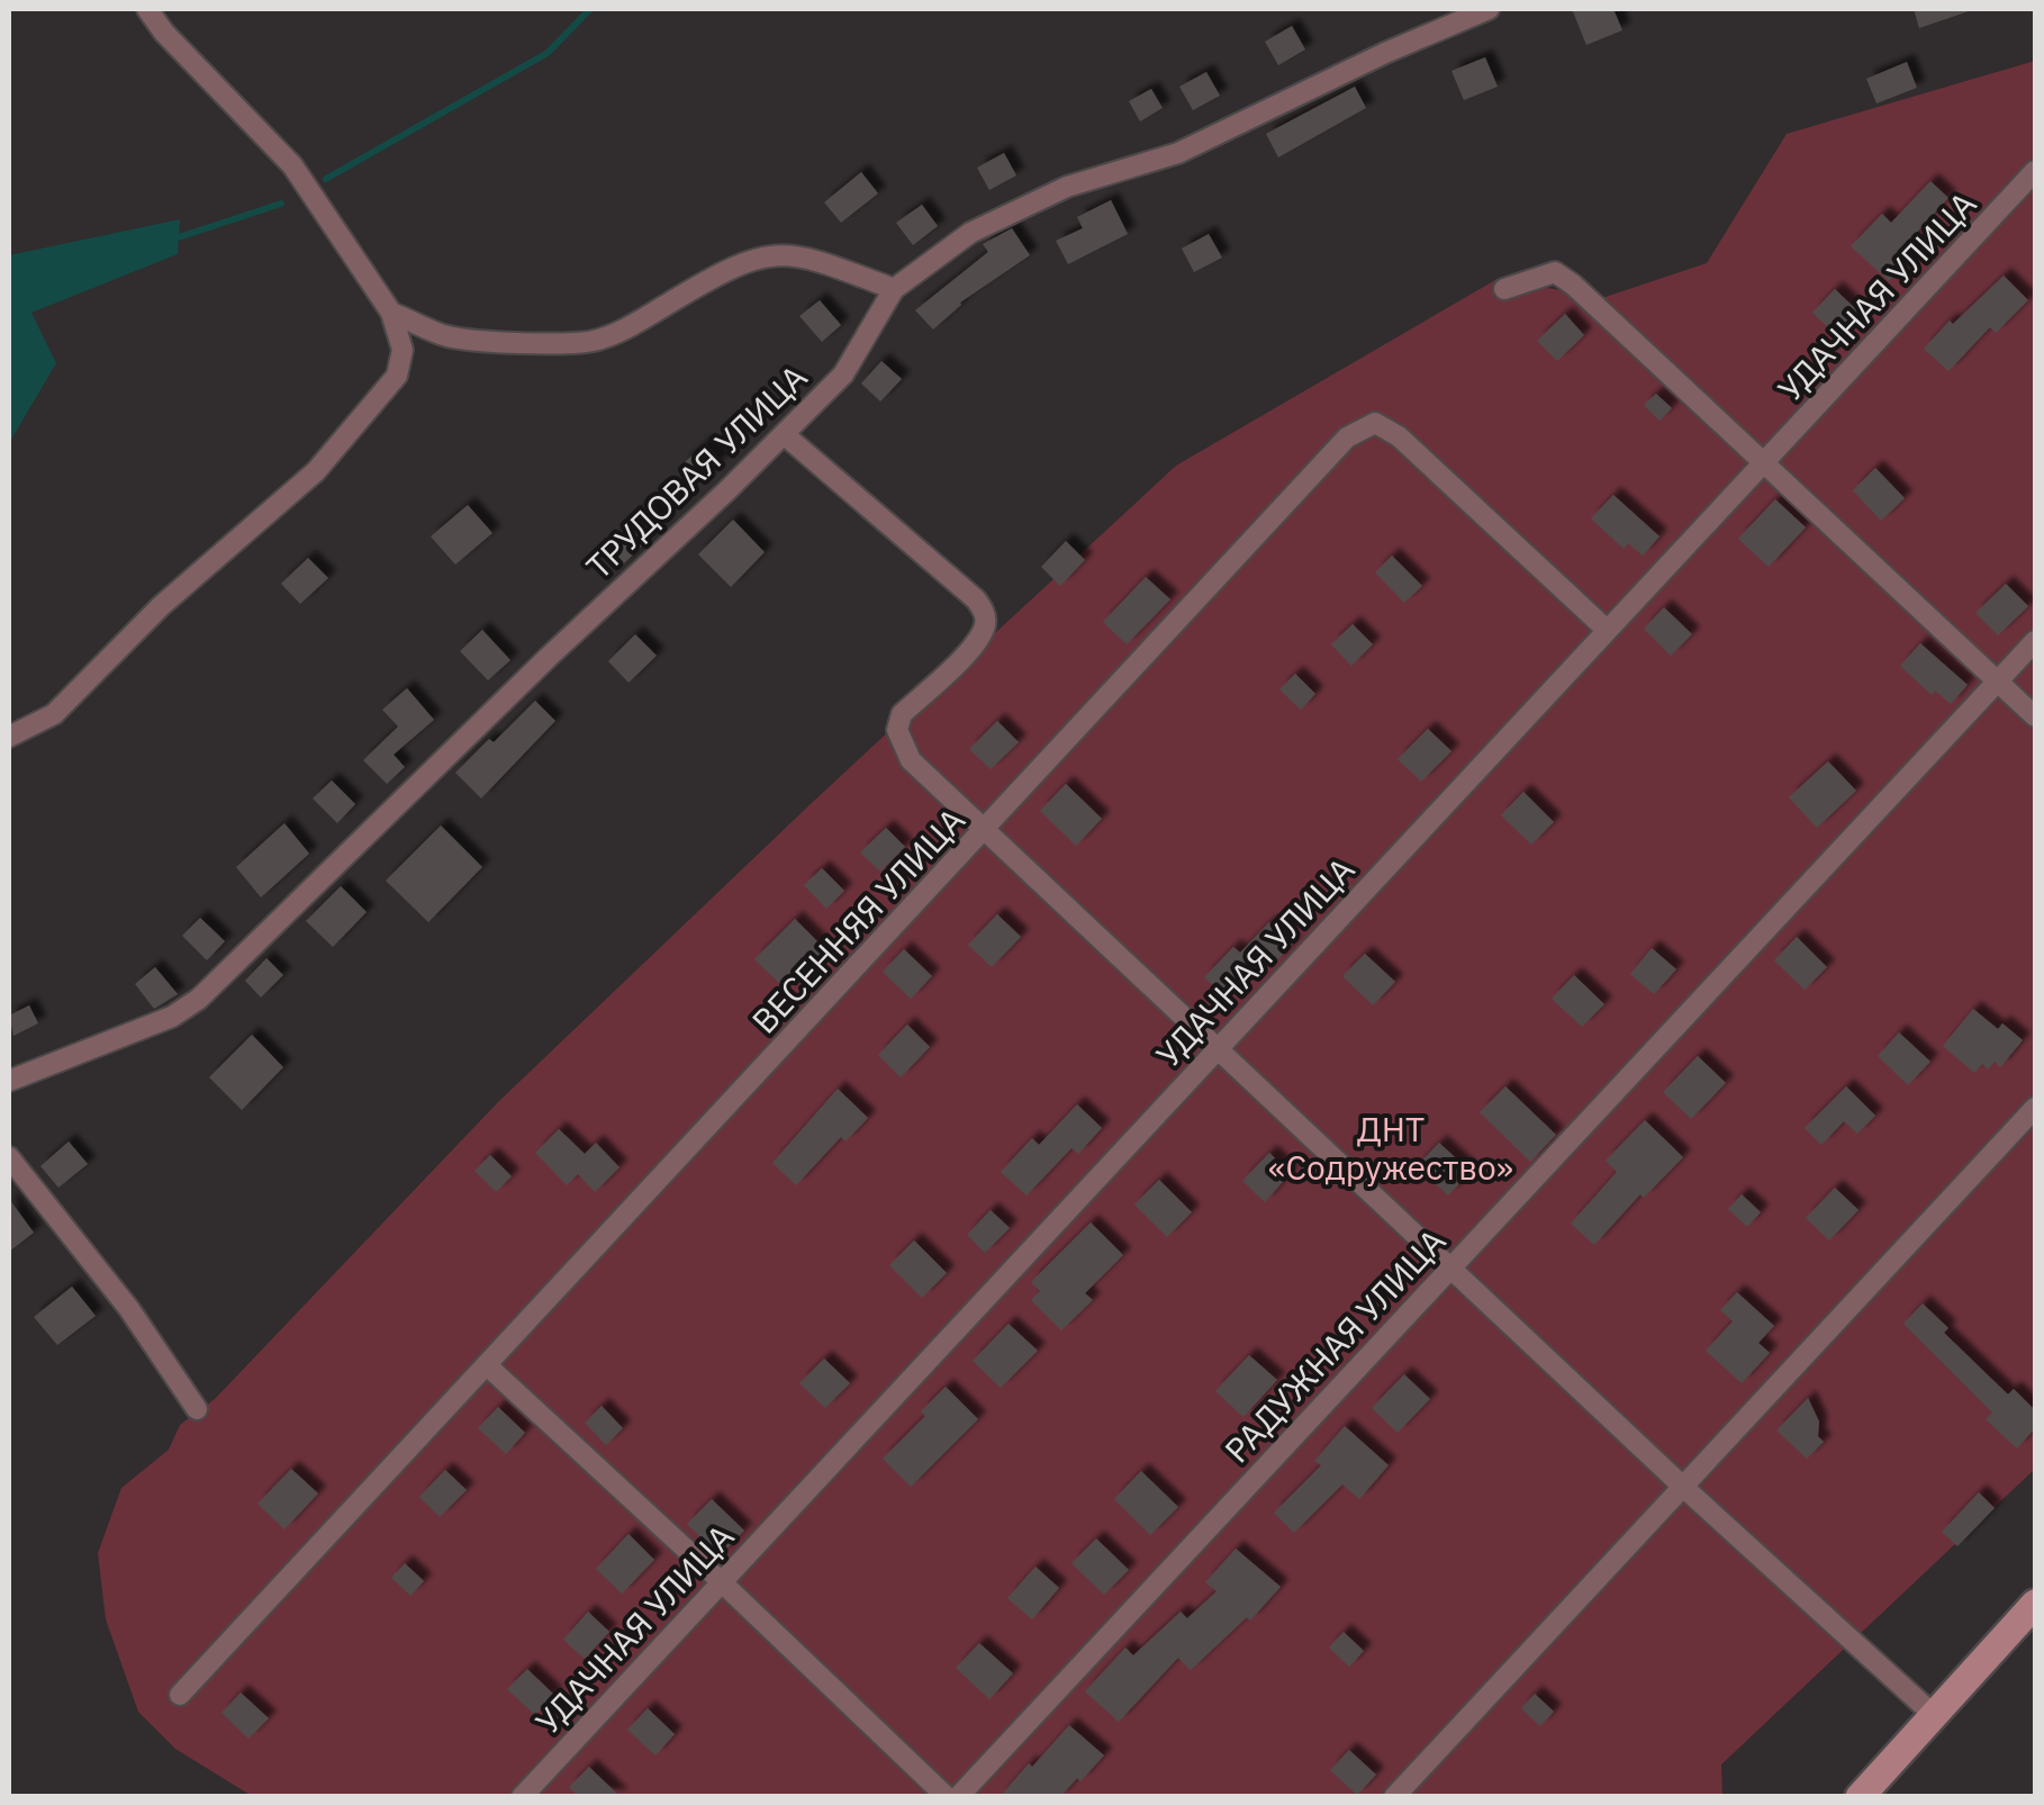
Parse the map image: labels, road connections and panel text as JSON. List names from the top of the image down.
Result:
{
  "streets": {
    "street": [
      "УДАЧНАЯ УЛИЦА",
      "ТРУДОВАЯ УЛИЦА",
      "ВЕСЕННЯЯ УЛИЦА",
      "РАДУЖНАЯ УЛИЦА"
    ]
  },
  "crossings": [
    ["УДАЧНАЯ УЛИЦА", "ВЕСЕННЯЯ УЛИЦА"]
  ],
  "parks": ["ДНТ «Содружество»"]
}
